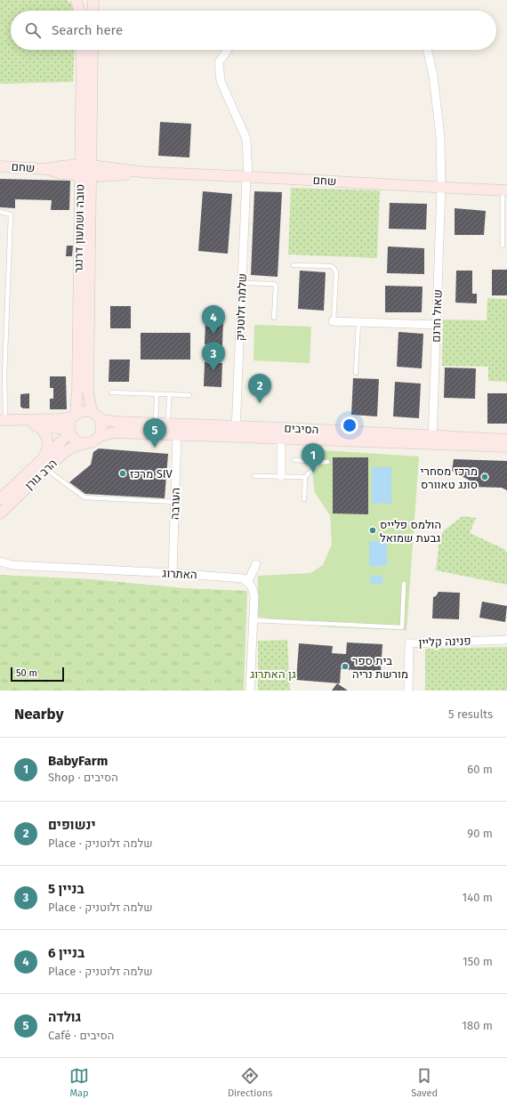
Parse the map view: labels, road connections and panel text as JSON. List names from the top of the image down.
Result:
{
  "streets": {
    "street": [
      "שחם",
      "טובה ושמעון דרנגר",
      "שלמה זלוטניק",
      "שאול חרנם",
      "הסיבים",
      "הרב גורן",
      "הערבה",
      "האתרוג",
      "פנינה קליין"
    ]
  },
  "crossings": [
    ["שחם", "טובה ושמעון דרנגר"],
    ["שחם", "שלמה זלוטניק"],
    ["שחם", "שאול חרנם"],
    ["טובה ושמעון דרנגר", "הסיבים"],
    ["טובה ושמעון דרנגר", "הרב גורן"],
    ["שלמה זלוטניק", "הסיבים"],
    ["שאול חרנם", "הסיבים"],
    ["הסיבים", "הרב גורן"],
    ["הסיבים", "הערבה"],
    ["הערבה", "האתרוג"]
  ],
  "parks": ["גן האתרוג"],
  "places": [
    "מרכז SIV",
    "מרכז מסחרי סונג טאוורס",
    "הולמס פלייס גבעת שמואל",
    "בית ספר מורשת נריה"
  ],
  "scale_bar": "50 m",
  "page": {
    "search": "Search here",
    "pins": [
      "4",
      "3",
      "2",
      "5",
      "1"
    ],
    "scale": "50 m",
    "heading": ["Nearby", "5 results"],
    "list": [
      {
        "mark": "1",
        "name": "BabyFarm",
        "note": "Shop · הסיבים",
        "value": "60 m"
      },
      {
        "mark": "2",
        "name": "ינשופים",
        "note": "Place · שלמה זלוטניק",
        "value": "90 m"
      },
      {
        "mark": "3",
        "name": "בניין 5",
        "note": "Place · שלמה זלוטניק",
        "value": "140 m"
      },
      {
        "mark": "4",
        "name": "בניין 6",
        "note": "Place · שלמה זלוטניק",
        "value": "150 m"
      },
      {
        "mark": "5",
        "name": "גולדה",
        "note": "Café · הסיבים",
        "value": "180 m"
      }
    ],
    "nav": ["Map", "Directions", "Saved"]
  }
}
